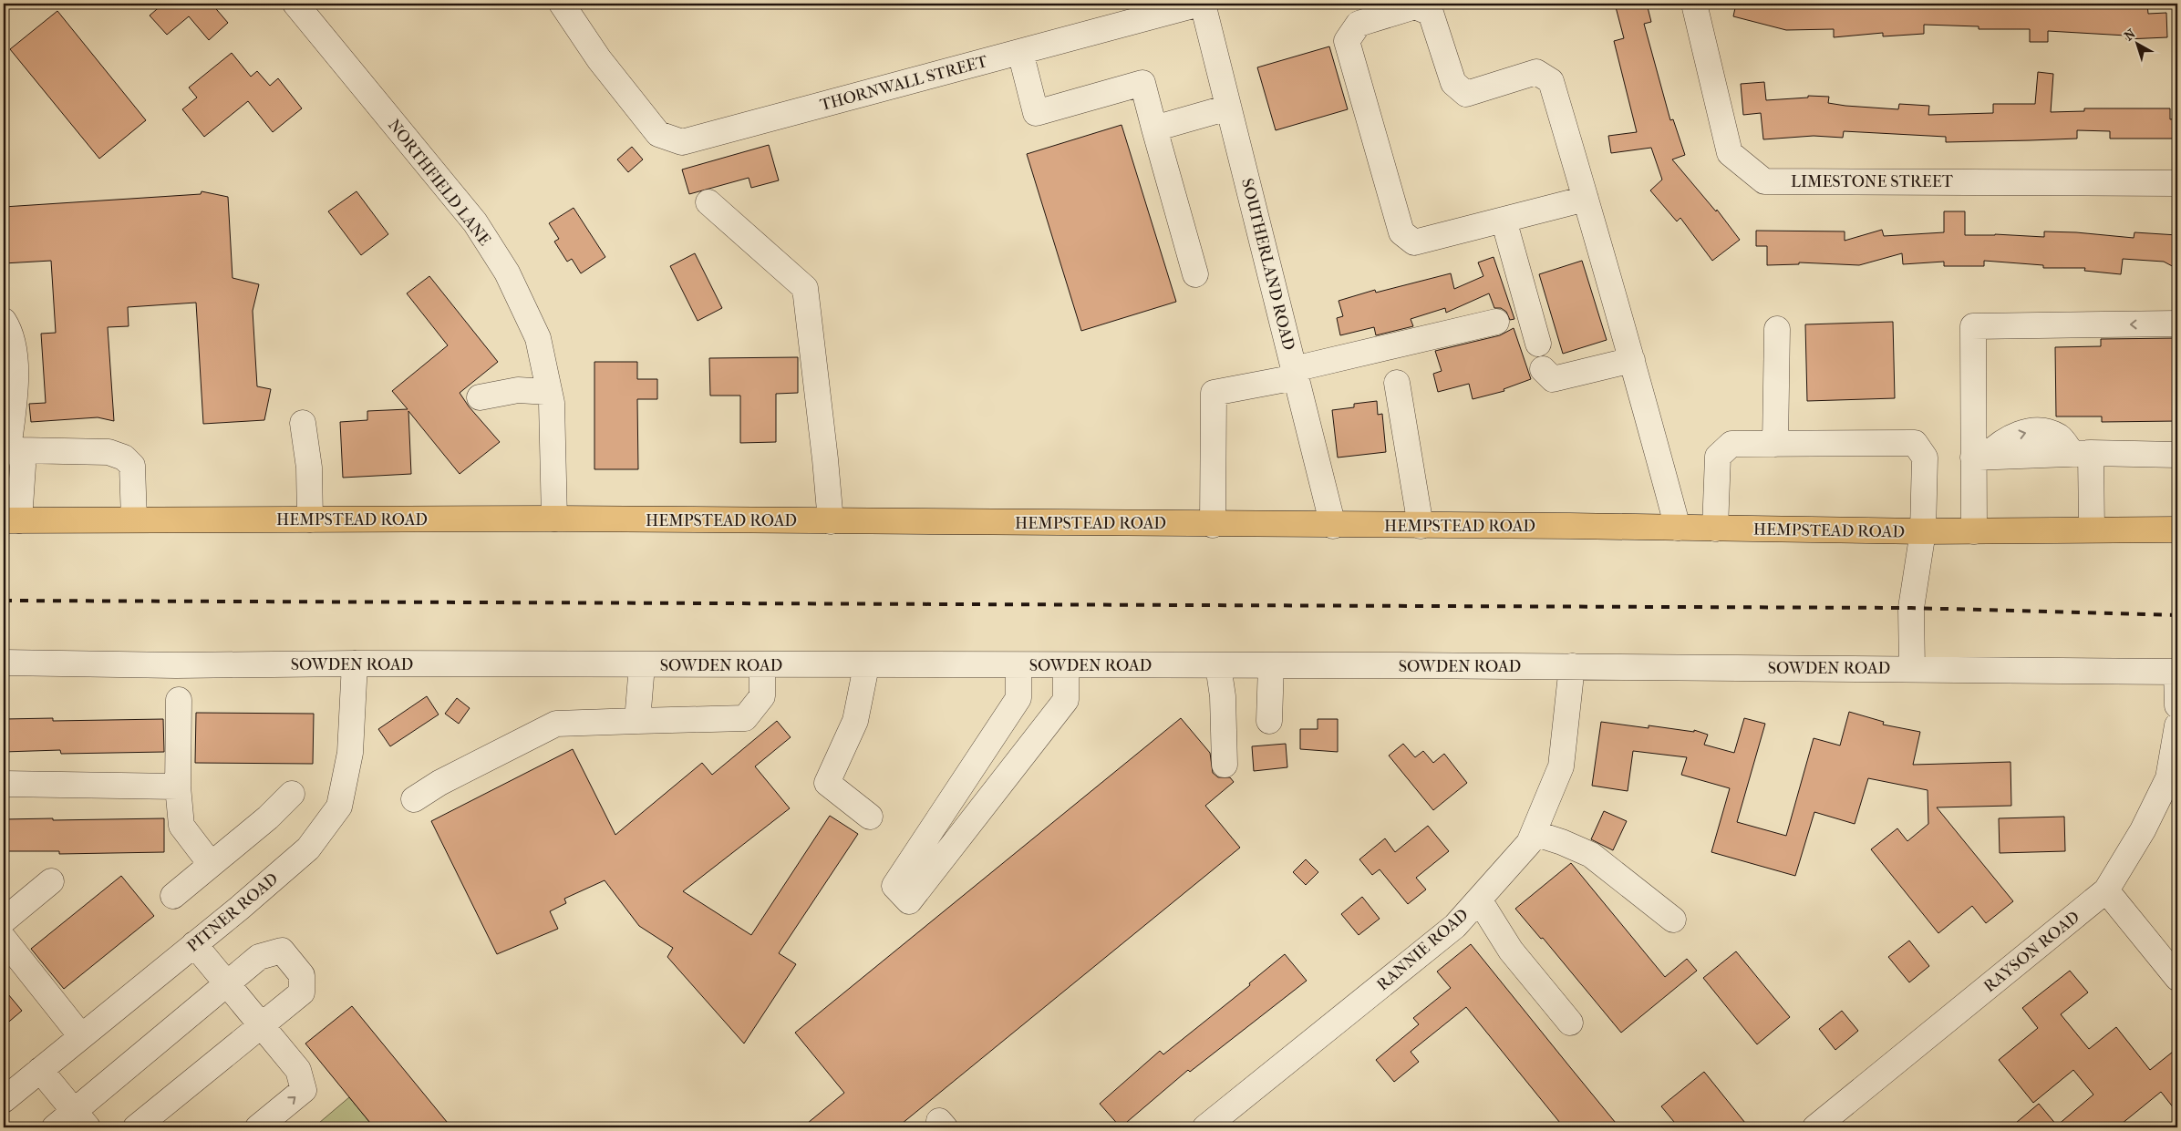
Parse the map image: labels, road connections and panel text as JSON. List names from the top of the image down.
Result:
{
  "streets": {
    "main road": ["HEMPSTEAD ROAD"],
    "street": [
      "THORNWALL STREET",
      "LIMESTONE STREET",
      "NORTHFIELD LANE",
      "SOUTHERLAND ROAD",
      "SOWDEN ROAD",
      "PITNER ROAD",
      "RANNIE ROAD",
      "RAYSON ROAD"
    ]
  },
  "crossings": [
    ["THORNWALL STREET", "SOUTHERLAND ROAD"],
    ["NORTHFIELD LANE", "HEMPSTEAD ROAD"],
    ["SOUTHERLAND ROAD", "HEMPSTEAD ROAD"],
    ["SOWDEN ROAD", "PITNER ROAD"],
    ["SOWDEN ROAD", "RANNIE ROAD"]
  ],
  "north": "top left"
}
